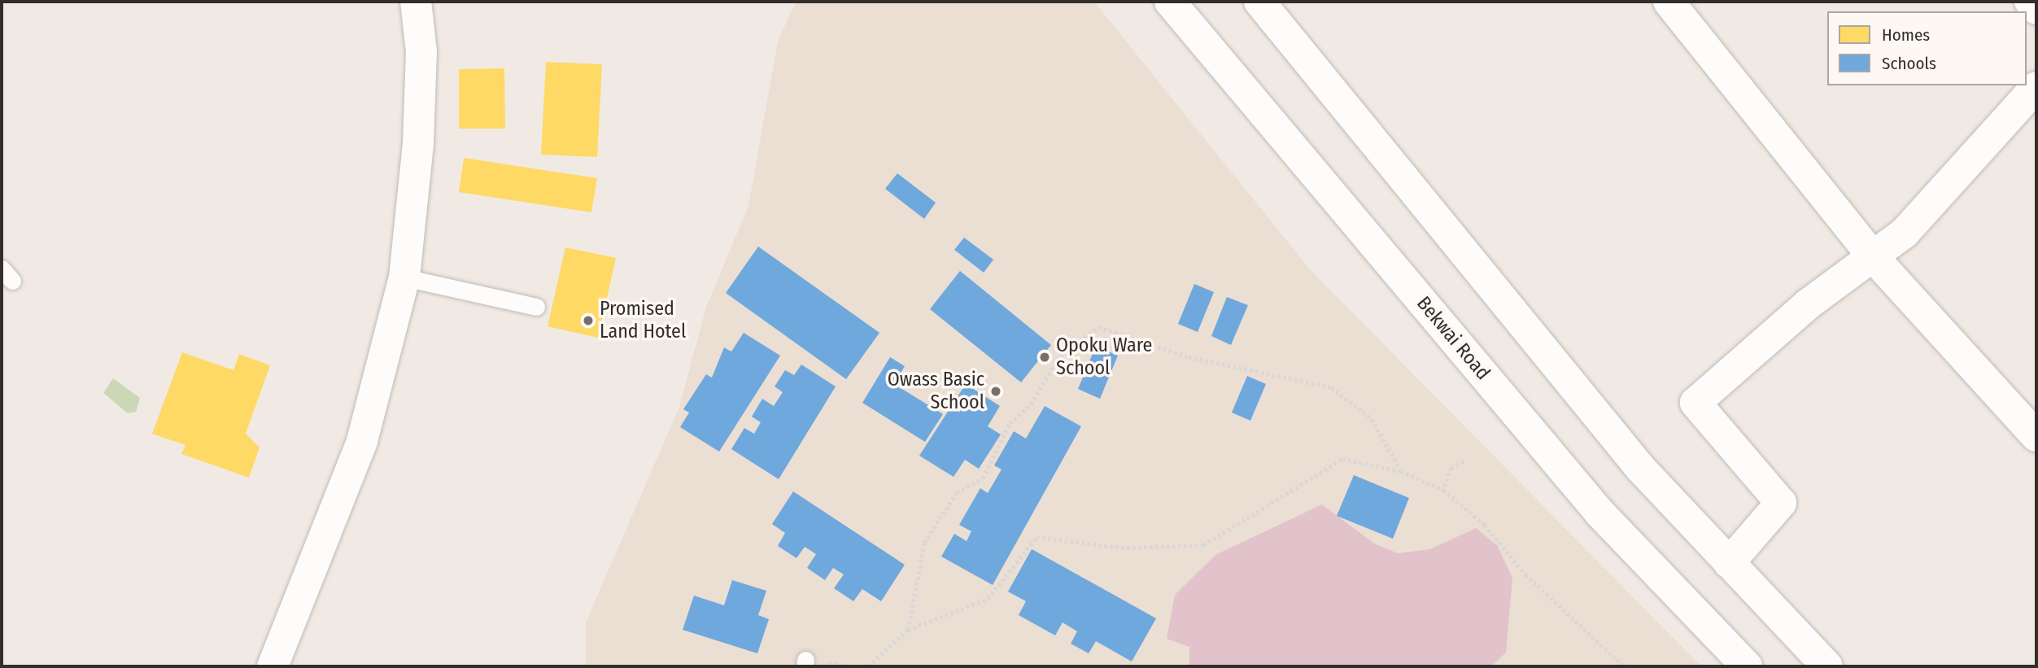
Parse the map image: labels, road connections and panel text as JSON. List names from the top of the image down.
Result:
{
  "streets": {
    "main road": ["Bekwai Road"]
  },
  "places": ["Promised Land Hotel", "Opoku Ware School", "Owass Basic School"],
  "legend": ["Homes", "Schools"]
}
